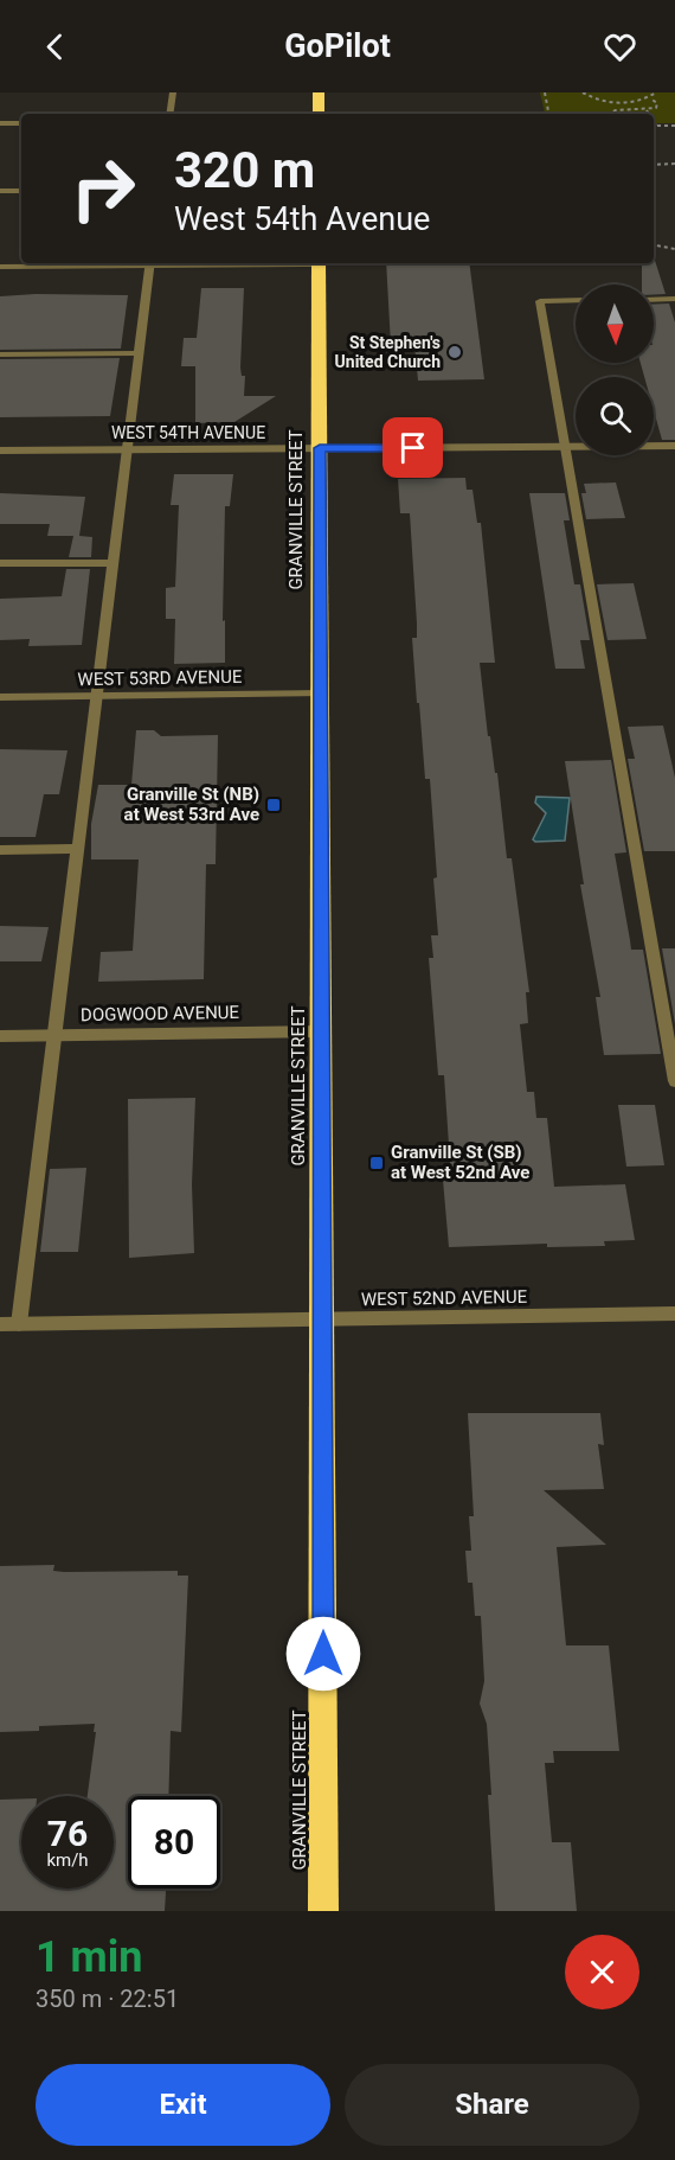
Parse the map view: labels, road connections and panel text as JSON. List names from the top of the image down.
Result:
{
  "streets": {
    "highway": ["GRANVILLE STREET"],
    "street": [
      "WEST 54TH AVENUE",
      "WEST 53RD AVENUE",
      "DOGWOOD AVENUE",
      "WEST 52ND AVENUE"
    ]
  },
  "crossings": [
    ["WEST 54TH AVENUE", "GRANVILLE STREET"],
    ["GRANVILLE STREET", "WEST 53RD AVENUE"],
    ["GRANVILLE STREET", "DOGWOOD AVENUE"],
    ["GRANVILLE STREET", "WEST 52ND AVENUE"]
  ],
  "places": {
    "other": ["St Stephen's United Church"],
    "transit": ["Granville St (NB) at West 53rd Ave", "Granville St (SB) at West 52nd Ave"]
  },
  "north": "bottom",
  "page": {
    "header": "GoPilot",
    "turn": ["320 m", "West 54th Avenue"],
    "speed": "76 km/h",
    "limit": "80",
    "heading": ["1 min", "350 m · 22:51"],
    "buttons": ["Exit", "Share"]
  }
}
